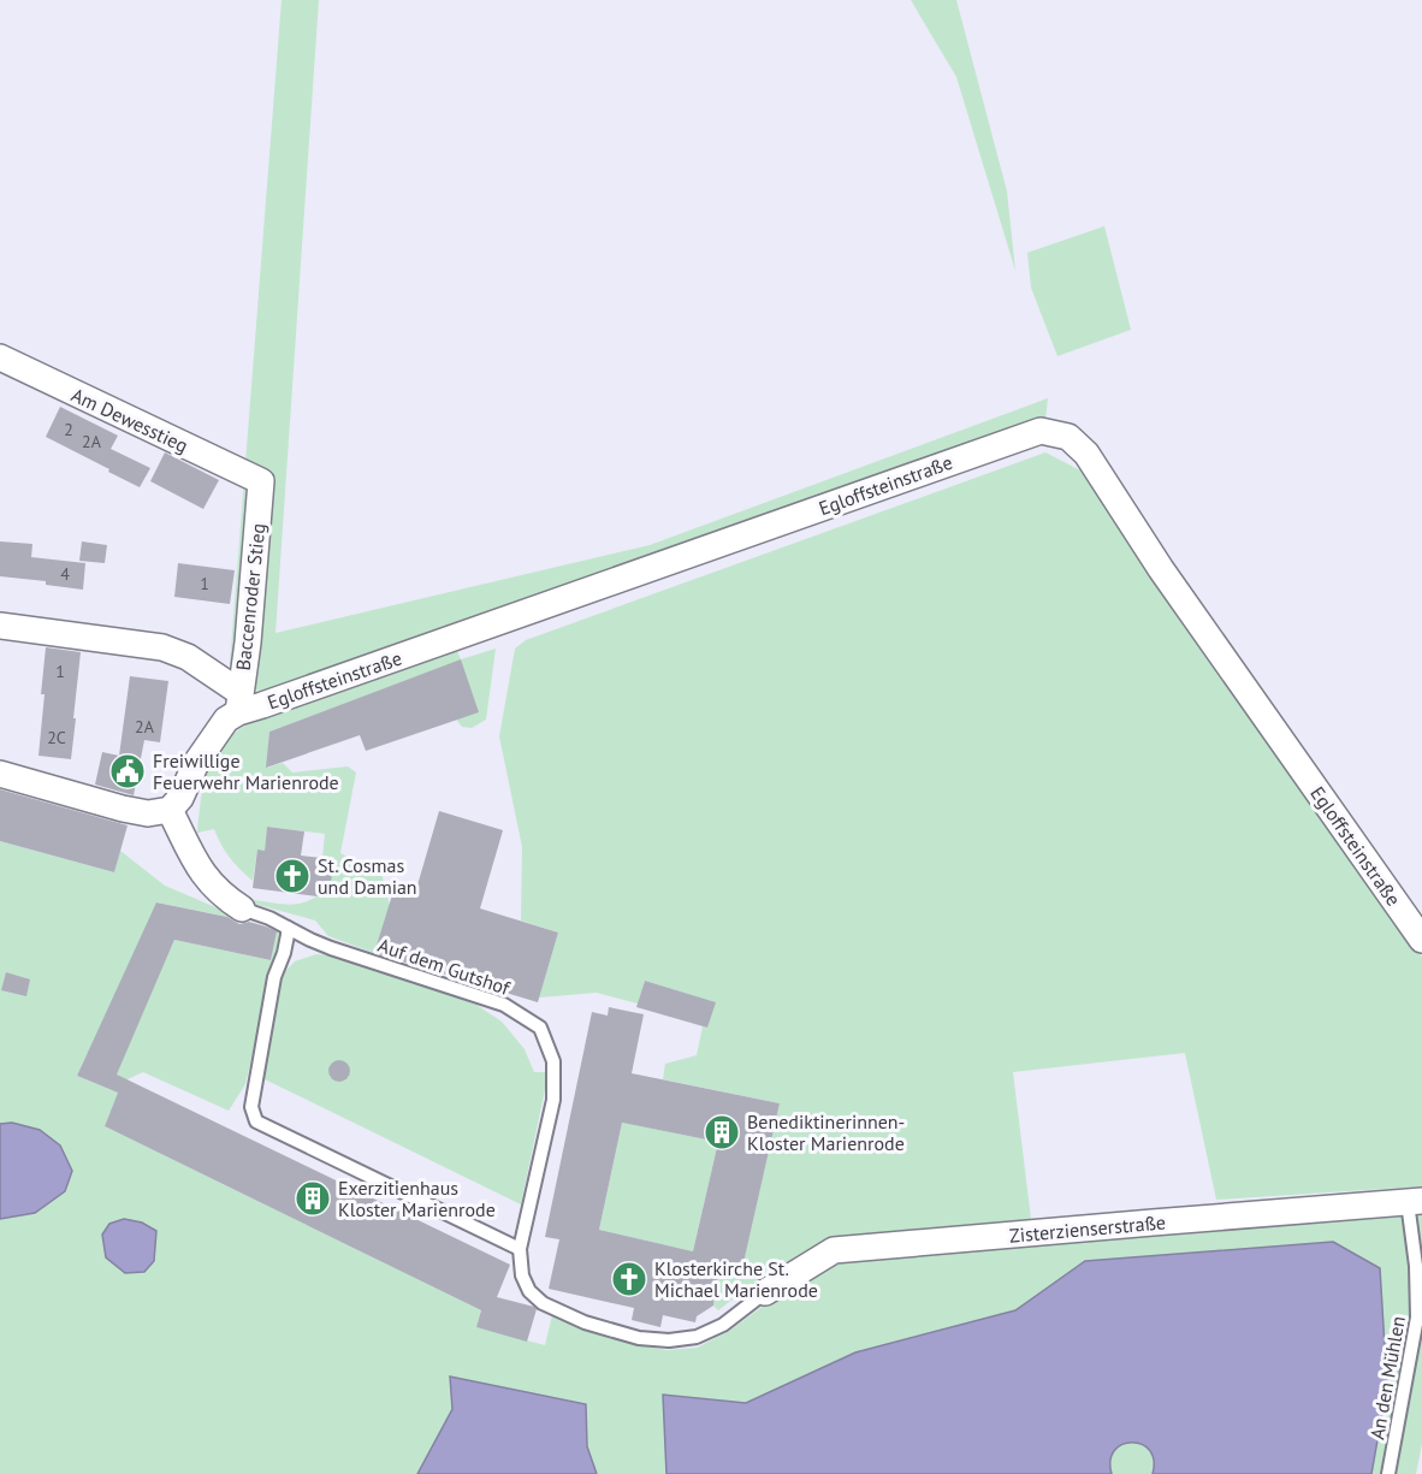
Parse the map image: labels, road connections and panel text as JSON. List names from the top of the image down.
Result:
{
  "streets": {
    "street": [
      "Am Dewesstieg",
      "Egloffsteinstraße",
      "Baccenroder Stieg",
      "Zisterzienserstraße"
    ],
    "lane": ["Auf dem Gutshof", "An den Mühlen"]
  },
  "crossings": [
    ["Am Dewesstieg", "Baccenroder Stieg"],
    ["Egloffsteinstraße", "Baccenroder Stieg"],
    ["Auf dem Gutshof", "Zisterzienserstraße"],
    ["Zisterzienserstraße", "An den Mühlen"]
  ],
  "places": {
    "public building": ["Freiwillige Feuerwehr Marienrode"],
    "church": ["St. Cosmas und Damian", "Klosterkirche St. Michael Marienrode"],
    "building": ["Benediktinerinnen- Kloster Marienrode", "Exerzitienhaus Kloster Marienrode"]
  },
  "house_numbers": [
    "2",
    "2A",
    "4",
    "1",
    "1",
    "2A",
    "2C"
  ]
}
